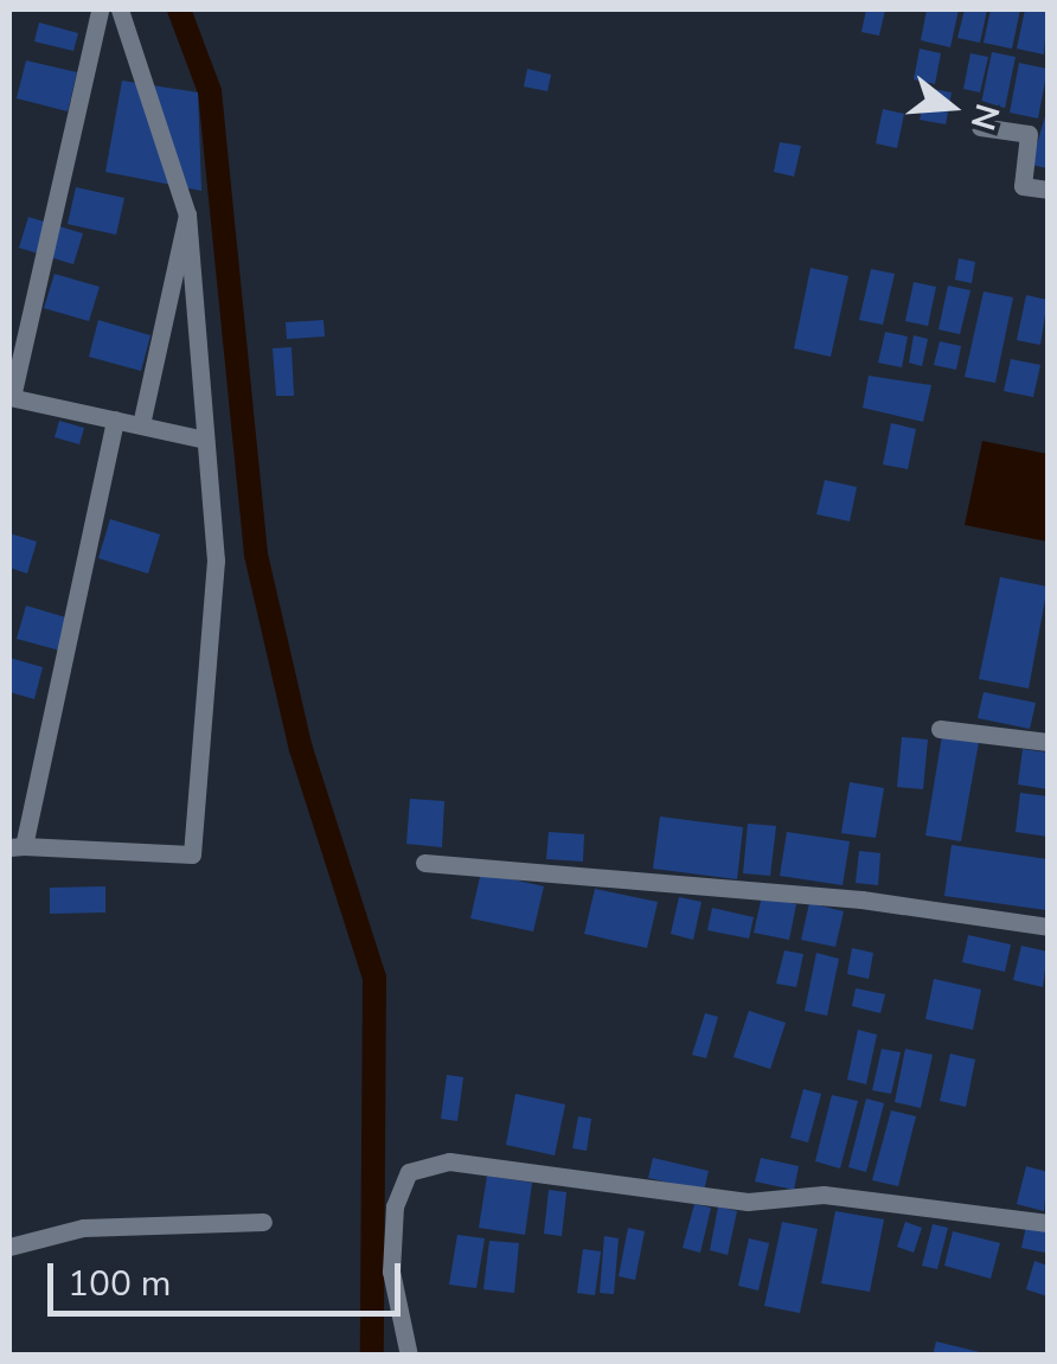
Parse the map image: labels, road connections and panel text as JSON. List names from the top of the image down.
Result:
{
  "scale_bar": "100 m",
  "north": "right"
}
